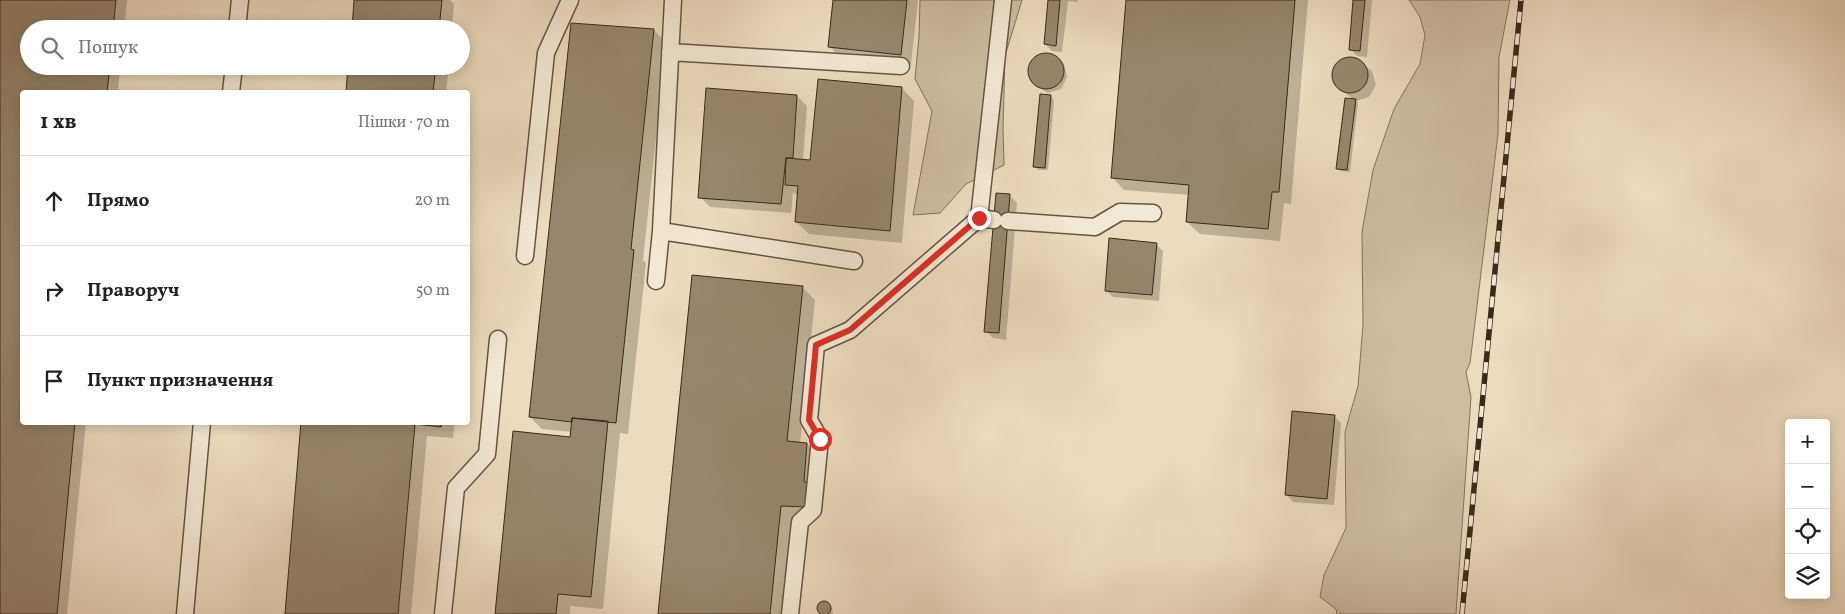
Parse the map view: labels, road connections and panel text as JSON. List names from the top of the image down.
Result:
{
  "page": {
    "search": "Пошук",
    "heading": ["1 хв", "Пішки · 70 m"],
    "list": [
      ["Прямо", "20 m"],
      ["Праворуч", "50 m"],
      "Пункт призначення"
    ],
    "map_buttons": ["+", "−"]
  }
}
